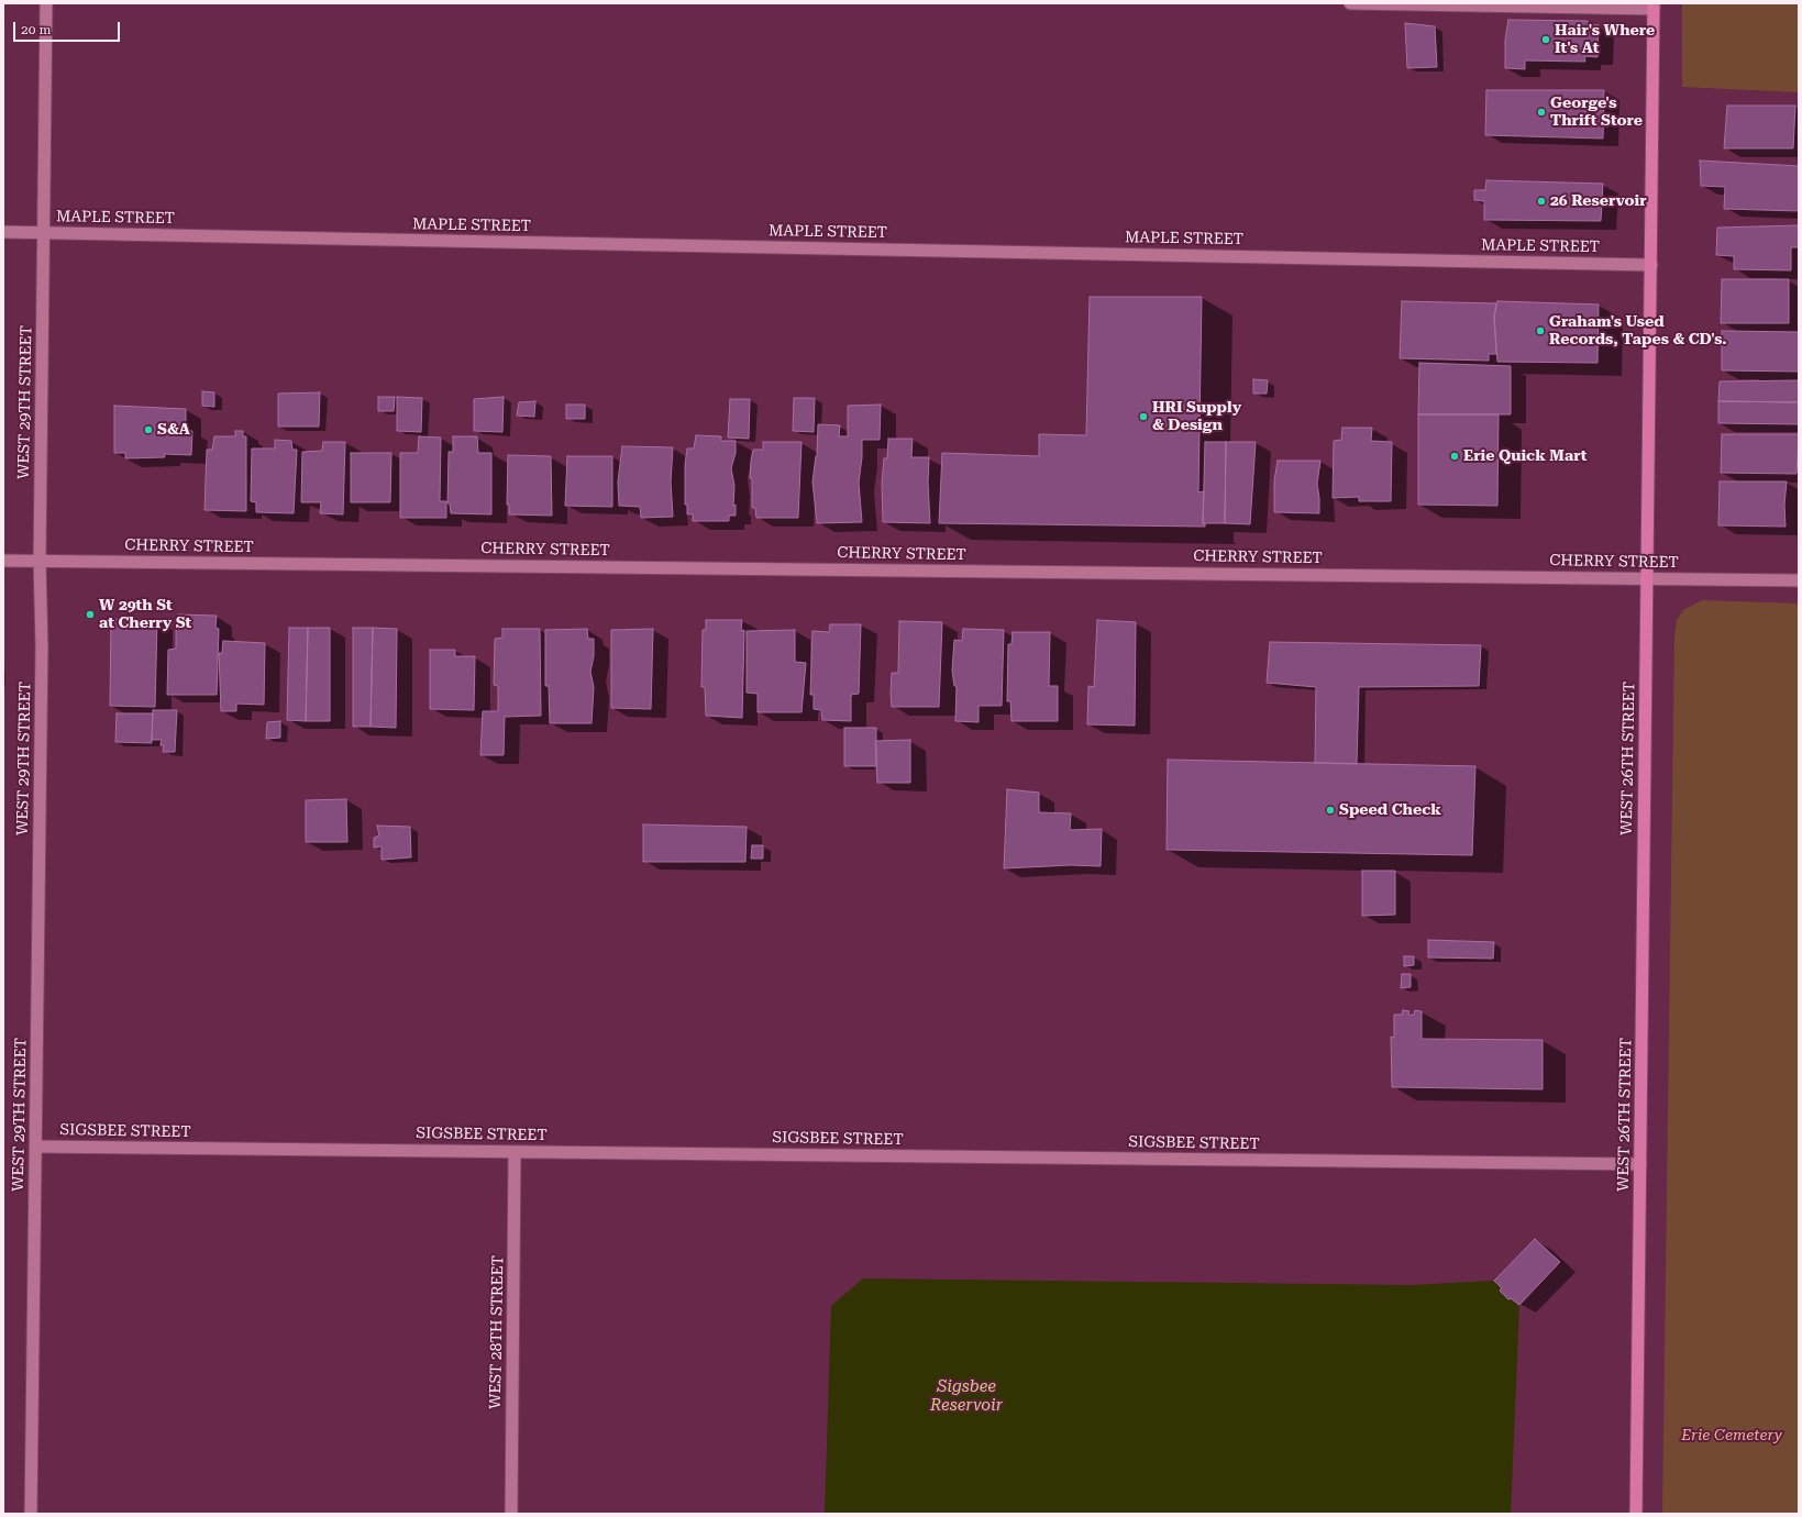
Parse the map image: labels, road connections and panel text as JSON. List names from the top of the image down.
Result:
{
  "streets": {
    "main road": ["WEST 26TH STREET"],
    "street": [
      "MAPLE STREET",
      "WEST 29TH STREET",
      "CHERRY STREET",
      "SIGSBEE STREET",
      "WEST 28TH STREET"
    ]
  },
  "crossings": [
    ["MAPLE STREET", "WEST 29TH STREET"],
    ["MAPLE STREET", "WEST 26TH STREET"],
    ["WEST 29TH STREET", "CHERRY STREET"],
    ["WEST 29TH STREET", "SIGSBEE STREET"],
    ["CHERRY STREET", "WEST 26TH STREET"],
    ["WEST 26TH STREET", "SIGSBEE STREET"],
    ["SIGSBEE STREET", "WEST 28TH STREET"]
  ],
  "water": ["Sigsbee Reservoir"],
  "parks": ["Erie Cemetery"],
  "places": [
    "Hair's Where It's At",
    "George's Thrift Store",
    "26 Reservoir",
    "Graham's Used Records, Tapes & CD's.",
    "HRI Supply & Design",
    "S&A",
    "Erie Quick Mart",
    "W 29th St at Cherry St",
    "Speed Check"
  ],
  "scale_bar": "20 m"
}
